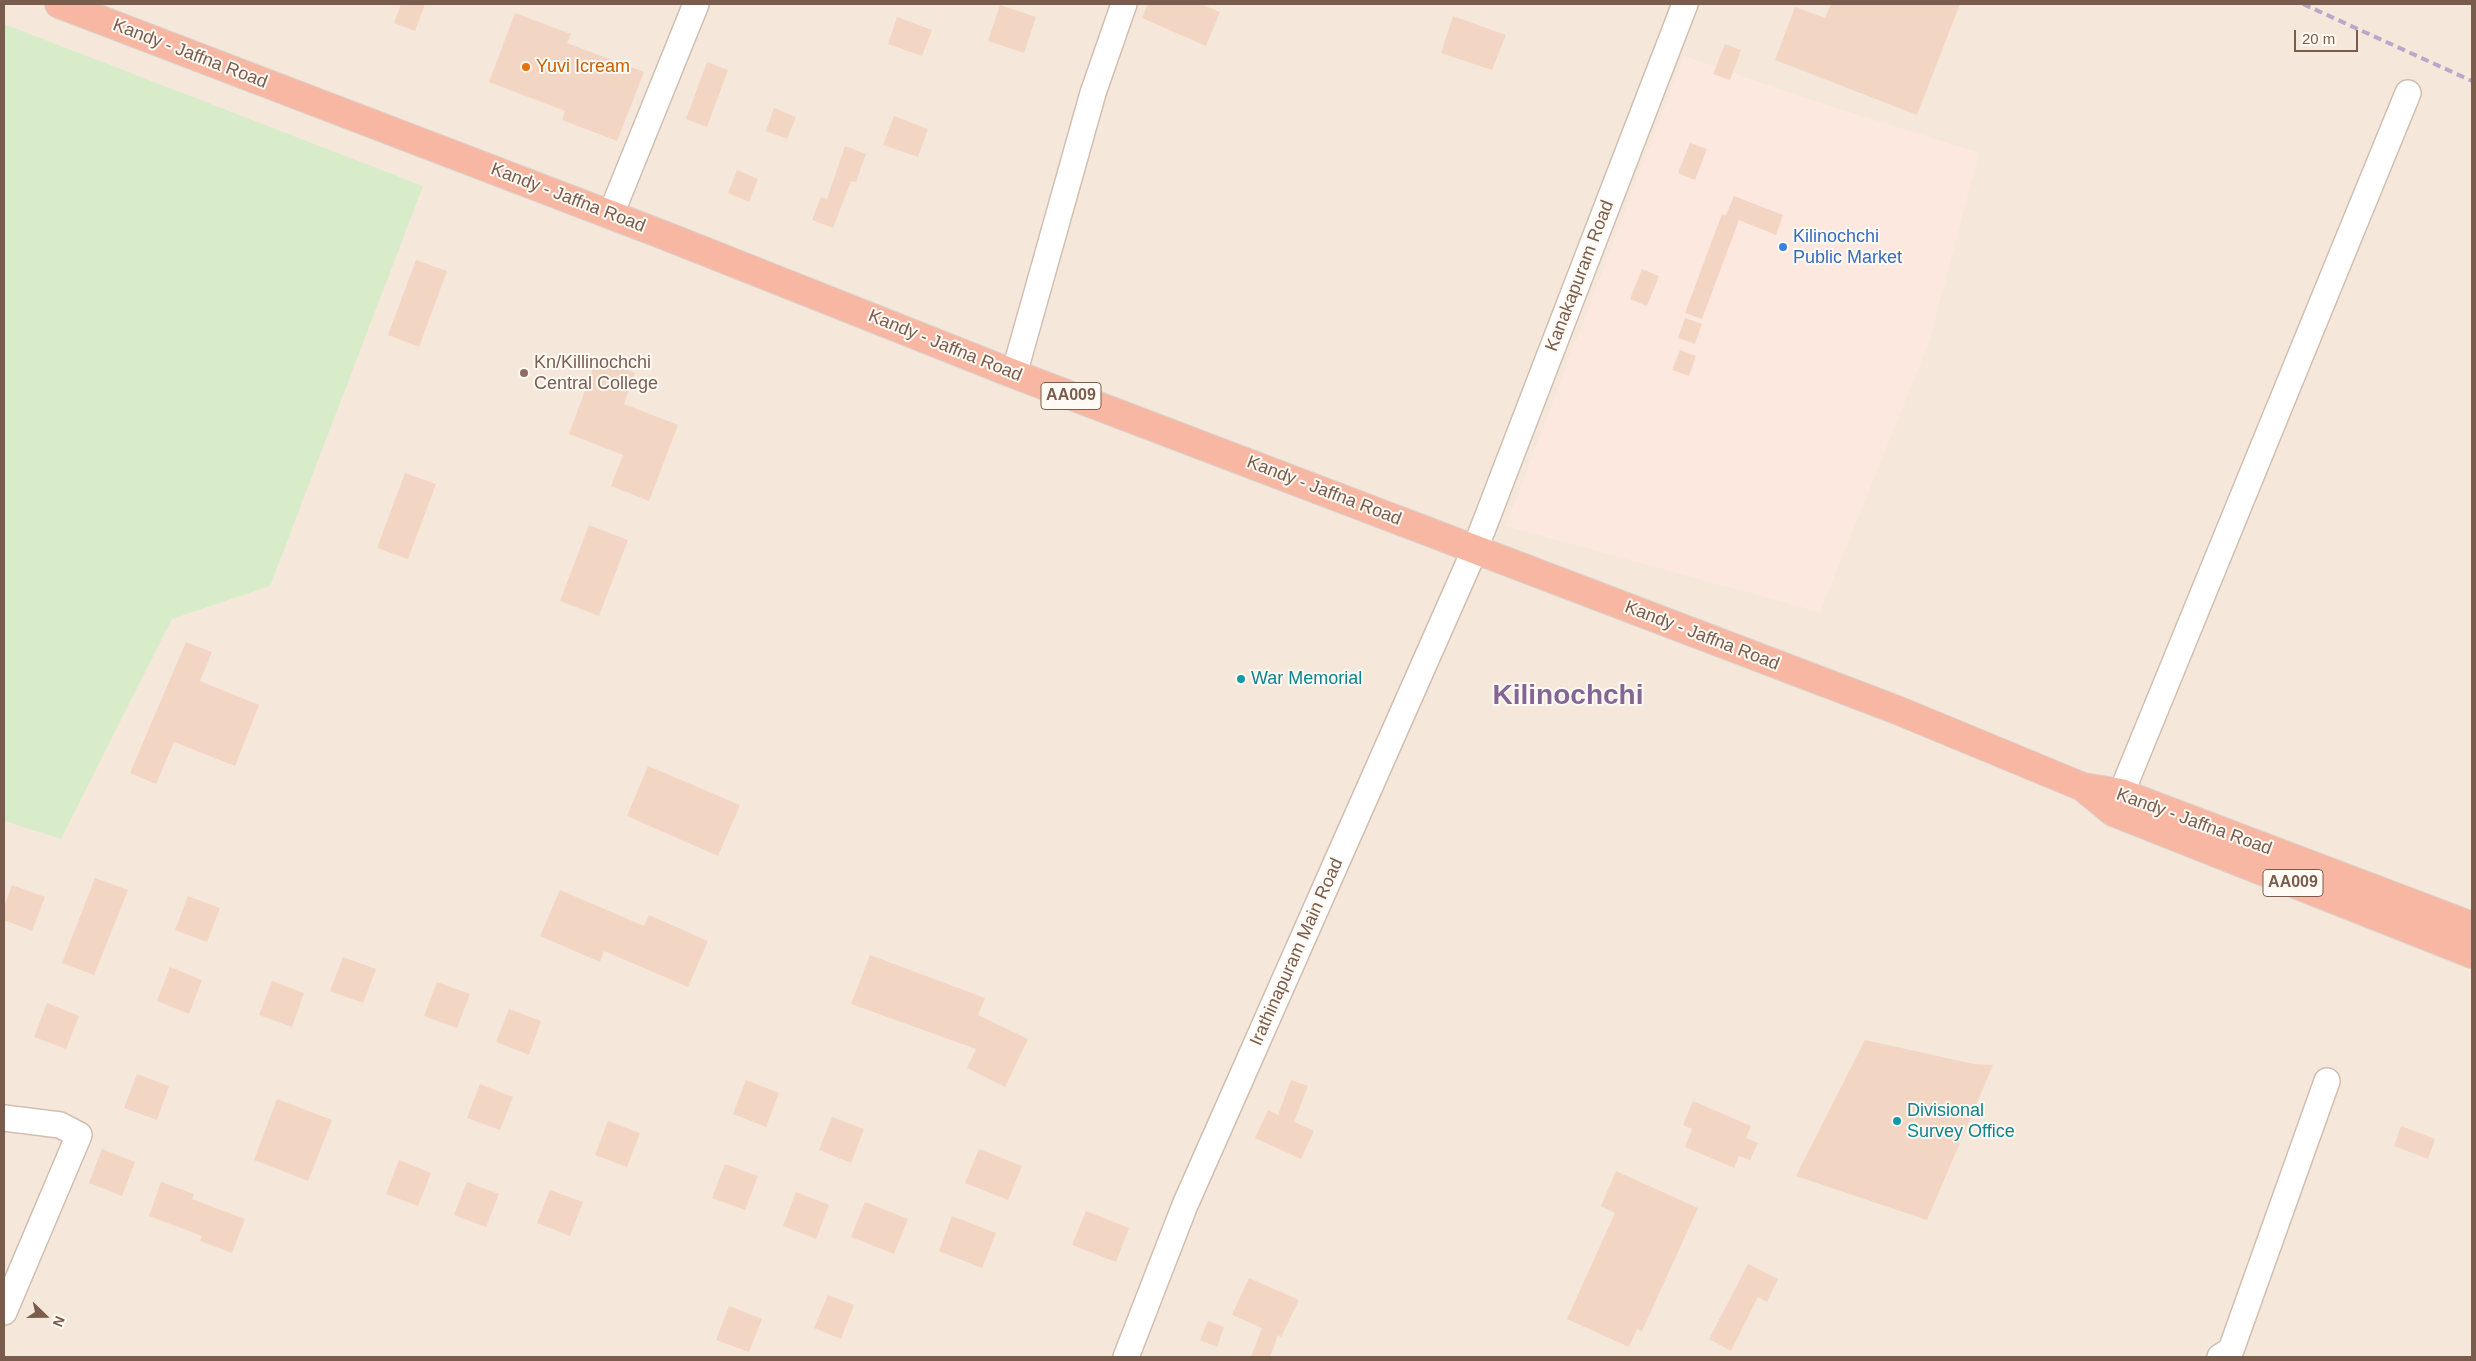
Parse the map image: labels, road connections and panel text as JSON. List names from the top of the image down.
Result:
{
  "streets": {
    "highway": ["Kandy - Jaffna Road", "AA009"],
    "street": ["Kanakapuram Road", "Irathinapuram Main Road"]
  },
  "crossings": [
    ["Kandy - Jaffna Road", "Kanakapuram Road"],
    ["Kandy - Jaffna Road", "Irathinapuram Main Road"],
    ["Kanakapuram Road", "Irathinapuram Main Road"]
  ],
  "districts": ["Kilinochchi"],
  "places": [
    "Yuvi Icream",
    "Kilinochchi Public Market",
    "Kn/Killinochchi Central College",
    "War Memorial",
    "Divisional Survey Office"
  ],
  "scale_bar": "20 m",
  "north": "right"
}
